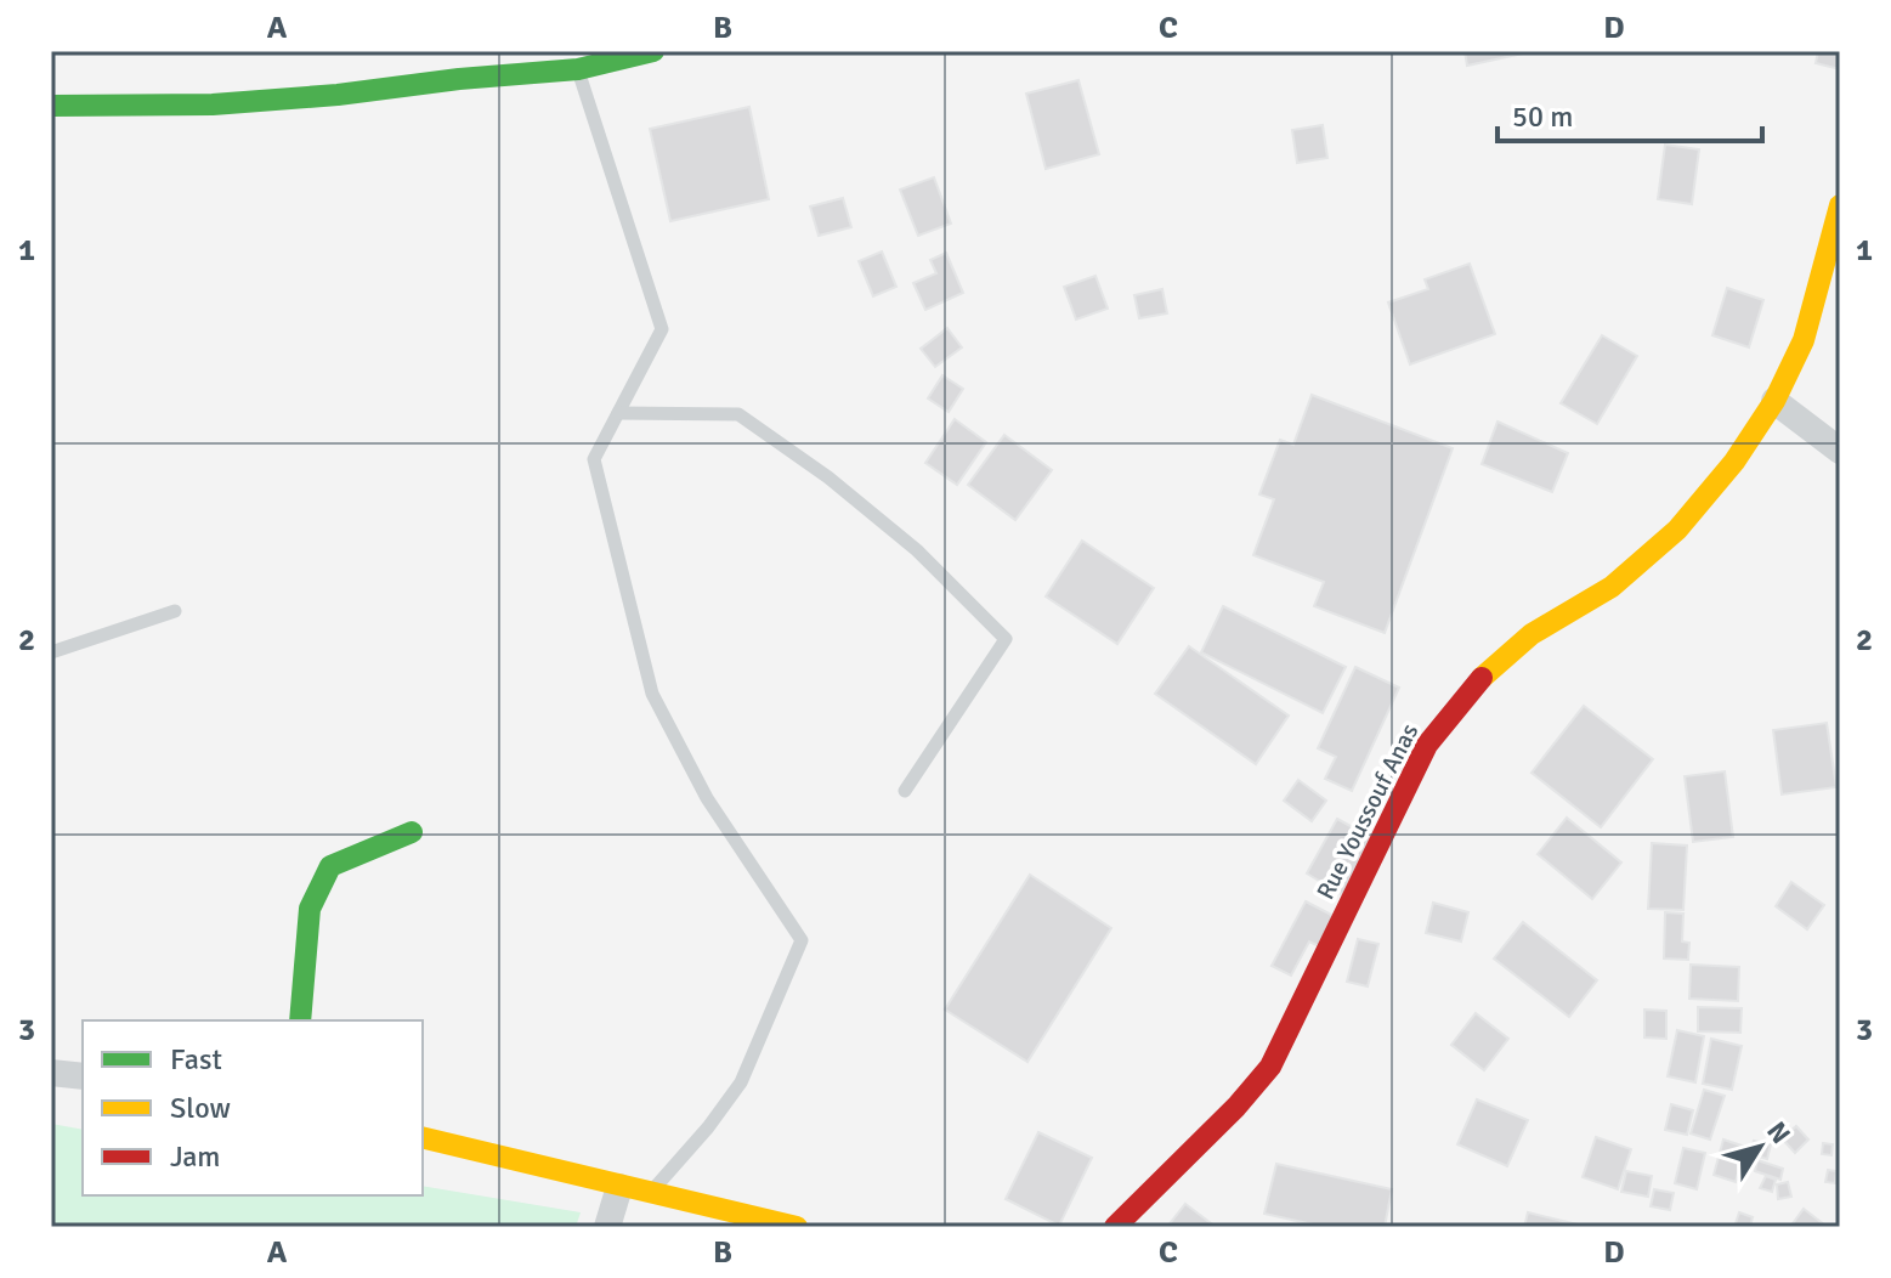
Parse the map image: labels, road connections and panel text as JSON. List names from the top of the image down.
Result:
{
  "streets": {
    "street": ["Rue Youssouf Anas"]
  },
  "legend": ["Fast", "Slow", "Jam"],
  "scale_bar": "50 m",
  "north": "top right",
  "grid": {
    "columns": [
      "A",
      "B",
      "C",
      "D"
    ],
    "rows": ["1", "2", "3"]
  }
}
